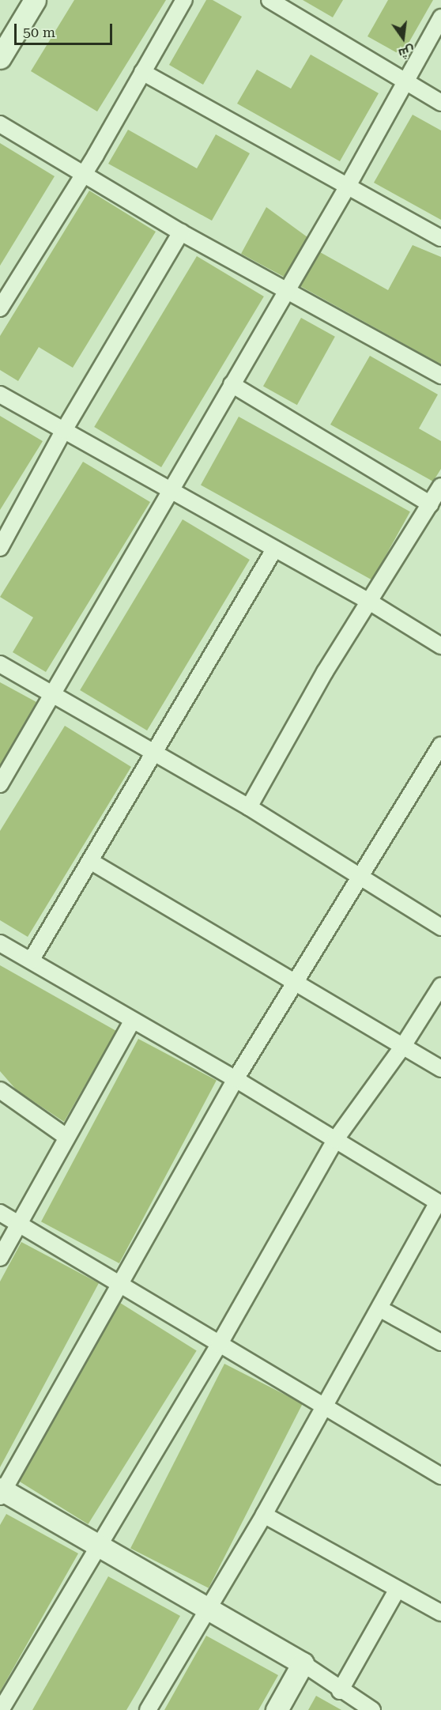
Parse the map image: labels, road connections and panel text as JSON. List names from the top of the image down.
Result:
{
  "scale_bar": "50 m",
  "north": "bottom"
}
